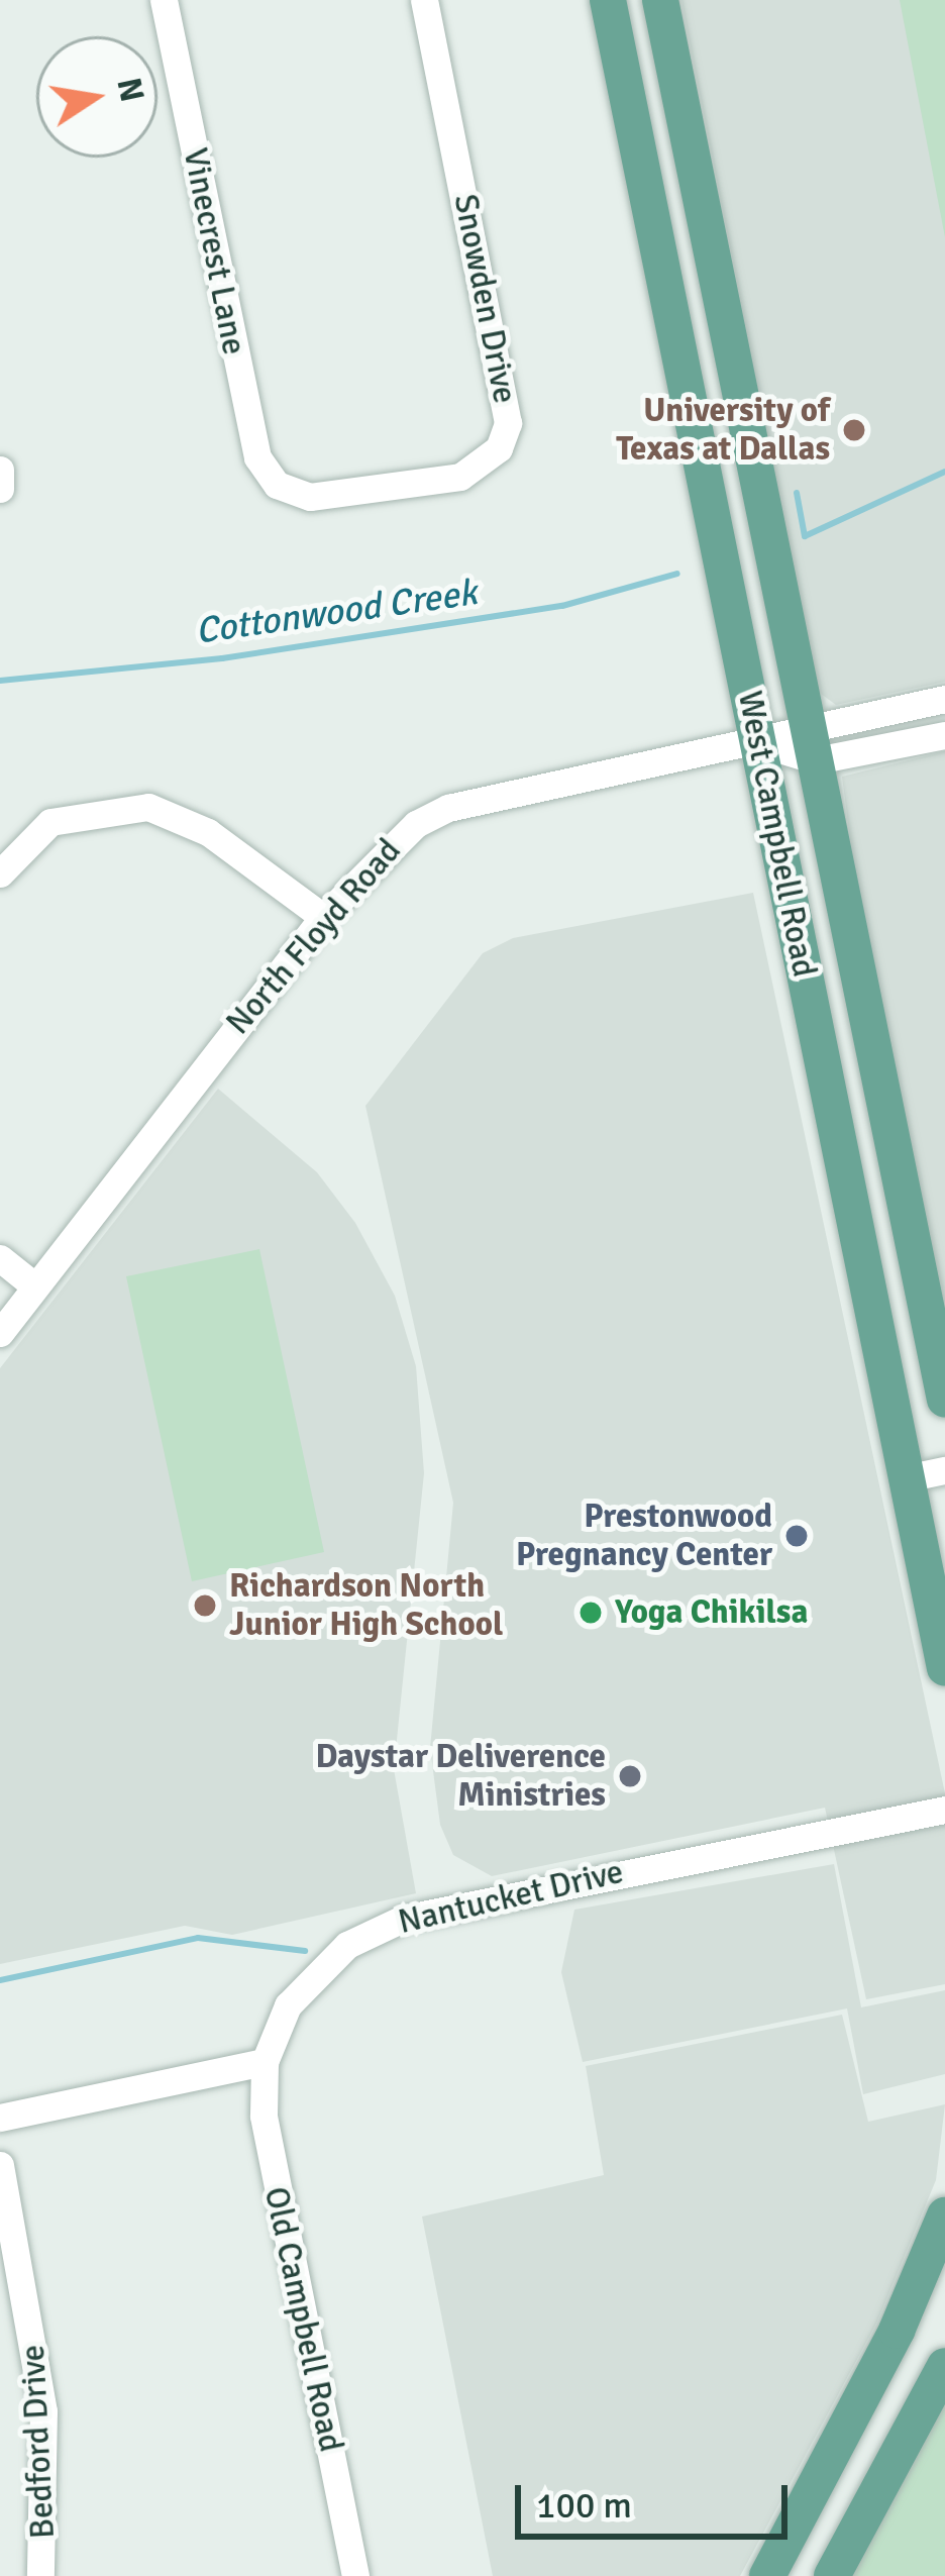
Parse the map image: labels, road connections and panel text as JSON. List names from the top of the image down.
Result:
{
  "streets": {
    "main road": ["West Campbell Road"],
    "street": [
      "Vinecrest Lane",
      "Snowden Drive",
      "North Floyd Road",
      "Nantucket Drive",
      "Old Campbell Road",
      "Bedford Drive"
    ]
  },
  "crossings": [
    ["Vinecrest Lane", "Snowden Drive"],
    ["West Campbell Road", "North Floyd Road"],
    ["Nantucket Drive", "Old Campbell Road"]
  ],
  "water": ["Cottonwood Creek"],
  "places": [
    "University of Texas at Dallas",
    "Prestonwood Pregnancy Center",
    "Richardson North Junior High School",
    "Yoga Chikilsa",
    "Daystar Deliverence Ministries"
  ],
  "scale_bar": "100 m",
  "north": "right"
}
